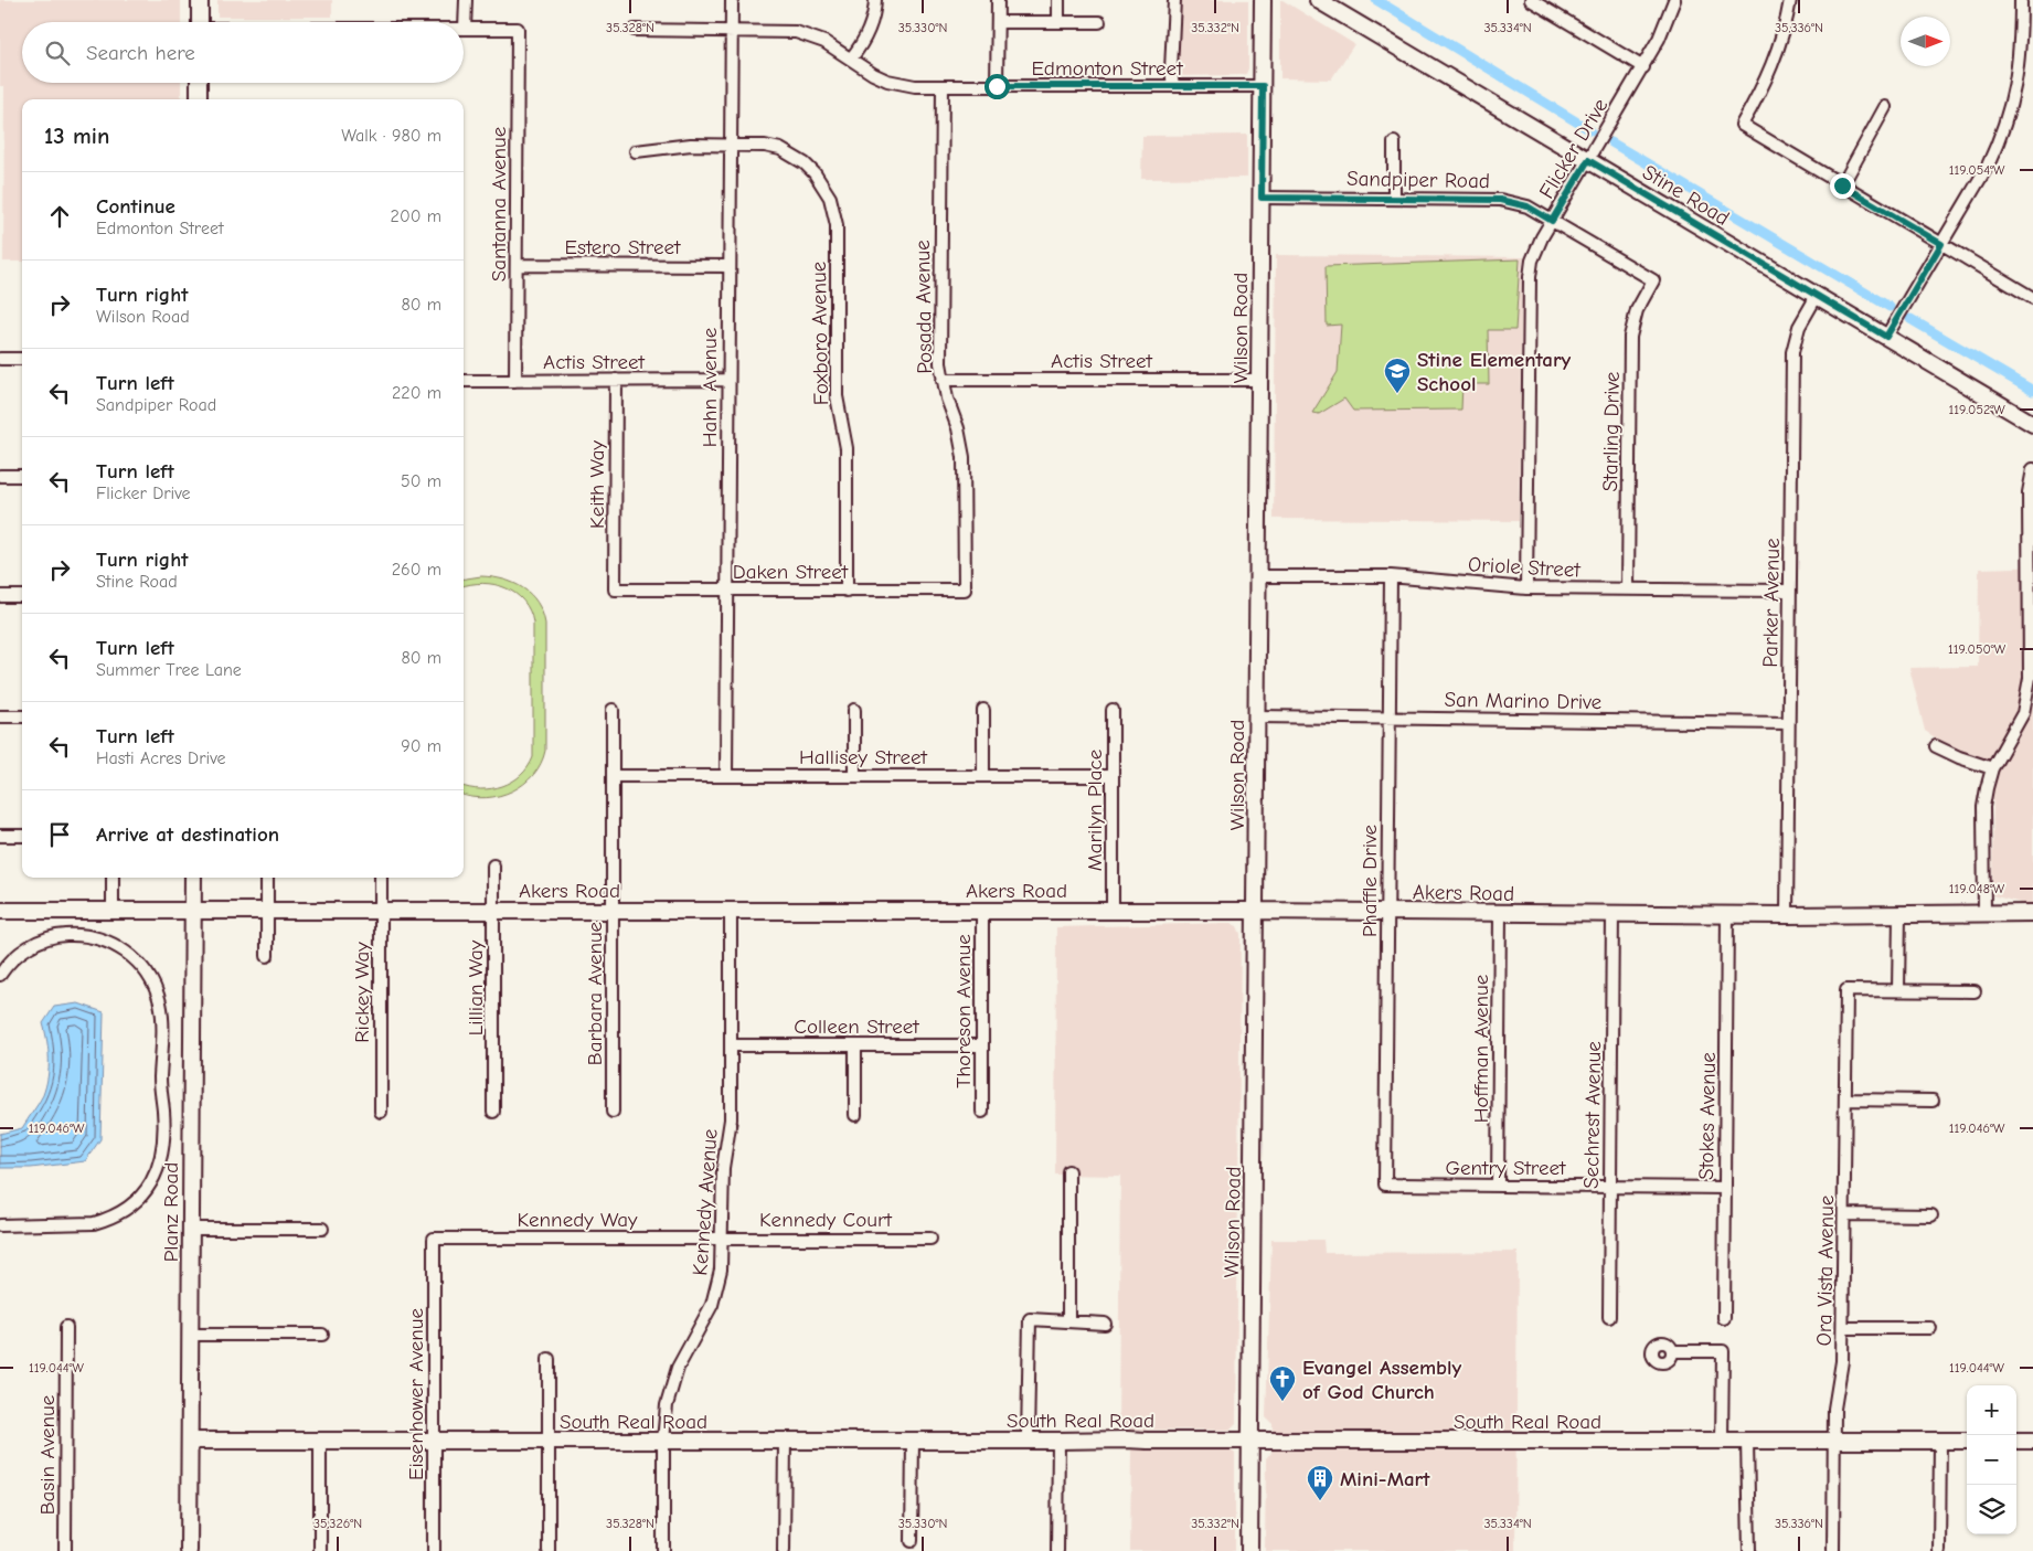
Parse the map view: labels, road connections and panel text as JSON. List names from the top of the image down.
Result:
{
  "streets": {
    "street": [
      "Edmonton Street",
      "Flicker Drive",
      "Sandpiper Road",
      "Stine Road",
      "Santanna Avenue",
      "Estero Street",
      "Posada Avenue",
      "Wilson Road",
      "Foxboro Avenue",
      "Actis Street",
      "Hahn Avenue",
      "Starling Drive",
      "Keith Way",
      "Oriole Street",
      "Daken Street",
      "Parker Avenue",
      "San Marino Drive",
      "Hallisey Street",
      "Marilyn Place",
      "Phaffle Drive",
      "Akers Road",
      "Lillian Way",
      "Rickey Way",
      "Barbara Avenue",
      "Thoreson Avenue",
      "Colleen Street",
      "Hoffman Avenue",
      "Sechrest Avenue",
      "Stokes Avenue",
      "Gentry Street",
      "Kennedy Avenue",
      "Planz Road",
      "Kennedy Way",
      "Kennedy Court",
      "Ora Vista Avenue",
      "Eisenhower Avenue",
      "South Real Road",
      "Basin Avenue"
    ]
  },
  "crossings": [
    ["Edmonton Street", "Posada Avenue"],
    ["Edmonton Street", "Wilson Road"],
    ["Edmonton Street", "Hahn Avenue"],
    ["Flicker Drive", "Sandpiper Road"],
    ["Flicker Drive", "Stine Road"],
    ["Flicker Drive", "Oriole Street"],
    ["Sandpiper Road", "Wilson Road"],
    ["Sandpiper Road", "Starling Drive"],
    ["Stine Road", "Parker Avenue"],
    ["Santanna Avenue", "Estero Street"],
    ["Santanna Avenue", "Actis Street"],
    ["Estero Street", "Hahn Avenue"],
    ["Posada Avenue", "Actis Street"],
    ["Posada Avenue", "Daken Street"],
    ["Wilson Road", "Actis Street"],
    ["Wilson Road", "Oriole Street"],
    ["Wilson Road", "San Marino Drive"],
    ["Wilson Road", "Akers Road"],
    ["Wilson Road", "South Real Road"],
    ["Foxboro Avenue", "Hahn Avenue"],
    ["Foxboro Avenue", "Daken Street"],
    ["Actis Street", "Hahn Avenue"],
    ["Actis Street", "Keith Way"],
    ["Hahn Avenue", "Daken Street"],
    ["Hahn Avenue", "Hallisey Street"],
    ["Starling Drive", "Oriole Street"],
    ["Keith Way", "Daken Street"],
    ["Oriole Street", "Parker Avenue"],
    ["Oriole Street", "Phaffle Drive"],
    ["Parker Avenue", "San Marino Drive"],
    ["Parker Avenue", "Akers Road"],
    ["San Marino Drive", "Phaffle Drive"],
    ["Hallisey Street", "Marilyn Place"],
    ["Hallisey Street", "Barbara Avenue"],
    ["Marilyn Place", "Akers Road"],
    ["Phaffle Drive", "Akers Road"],
    ["Phaffle Drive", "Gentry Street"],
    ["Akers Road", "Lillian Way"],
    ["Akers Road", "Rickey Way"],
    ["Akers Road", "Barbara Avenue"],
    ["Akers Road", "Thoreson Avenue"],
    ["Akers Road", "Hoffman Avenue"],
    ["Akers Road", "Sechrest Avenue"],
    ["Akers Road", "Stokes Avenue"],
    ["Akers Road", "Kennedy Avenue"],
    ["Akers Road", "Planz Road"],
    ["Thoreson Avenue", "Colleen Street"],
    ["Colleen Street", "Kennedy Avenue"],
    ["Hoffman Avenue", "Gentry Street"],
    ["Sechrest Avenue", "Gentry Street"],
    ["Stokes Avenue", "Gentry Street"],
    ["Kennedy Avenue", "Kennedy Way"],
    ["Kennedy Avenue", "Kennedy Court"],
    ["Kennedy Avenue", "South Real Road"],
    ["Planz Road", "South Real Road"],
    ["Kennedy Way", "Kennedy Court"],
    ["Kennedy Way", "Eisenhower Avenue"],
    ["Ora Vista Avenue", "South Real Road"],
    ["Eisenhower Avenue", "South Real Road"]
  ],
  "places": {
    "school or university": ["Stine Elementary School"],
    "church": ["Evangel Assembly of God Church"],
    "building": ["Mini-Mart"]
  },
  "north": "right",
  "page": {
    "search": "Search here",
    "heading": ["13 min", "Walk · 980 m"],
    "list": [
      ["Continue", "Edmonton Street", "200 m"],
      ["Turn right", "Wilson Road", "80 m"],
      ["Turn left", "Sandpiper Road", "220 m"],
      ["Turn left", "Flicker Drive", "50 m"],
      ["Turn right", "Stine Road", "260 m"],
      ["Turn left", "Summer Tree Lane", "80 m"],
      ["Turn left", "Hasti Acres Drive", "90 m"],
      "Arrive at destination"
    ],
    "map_buttons": ["+", "−"]
  },
  "coordinates": [
    "35.328°N",
    "35.330°N",
    "35.332°N",
    "35.334°N",
    "35.336°N",
    "119.054°W",
    "119.052°W",
    "119.050°W",
    "119.048°W",
    "119.046°W",
    "119.044°W",
    "35.326°N"
  ]
}
